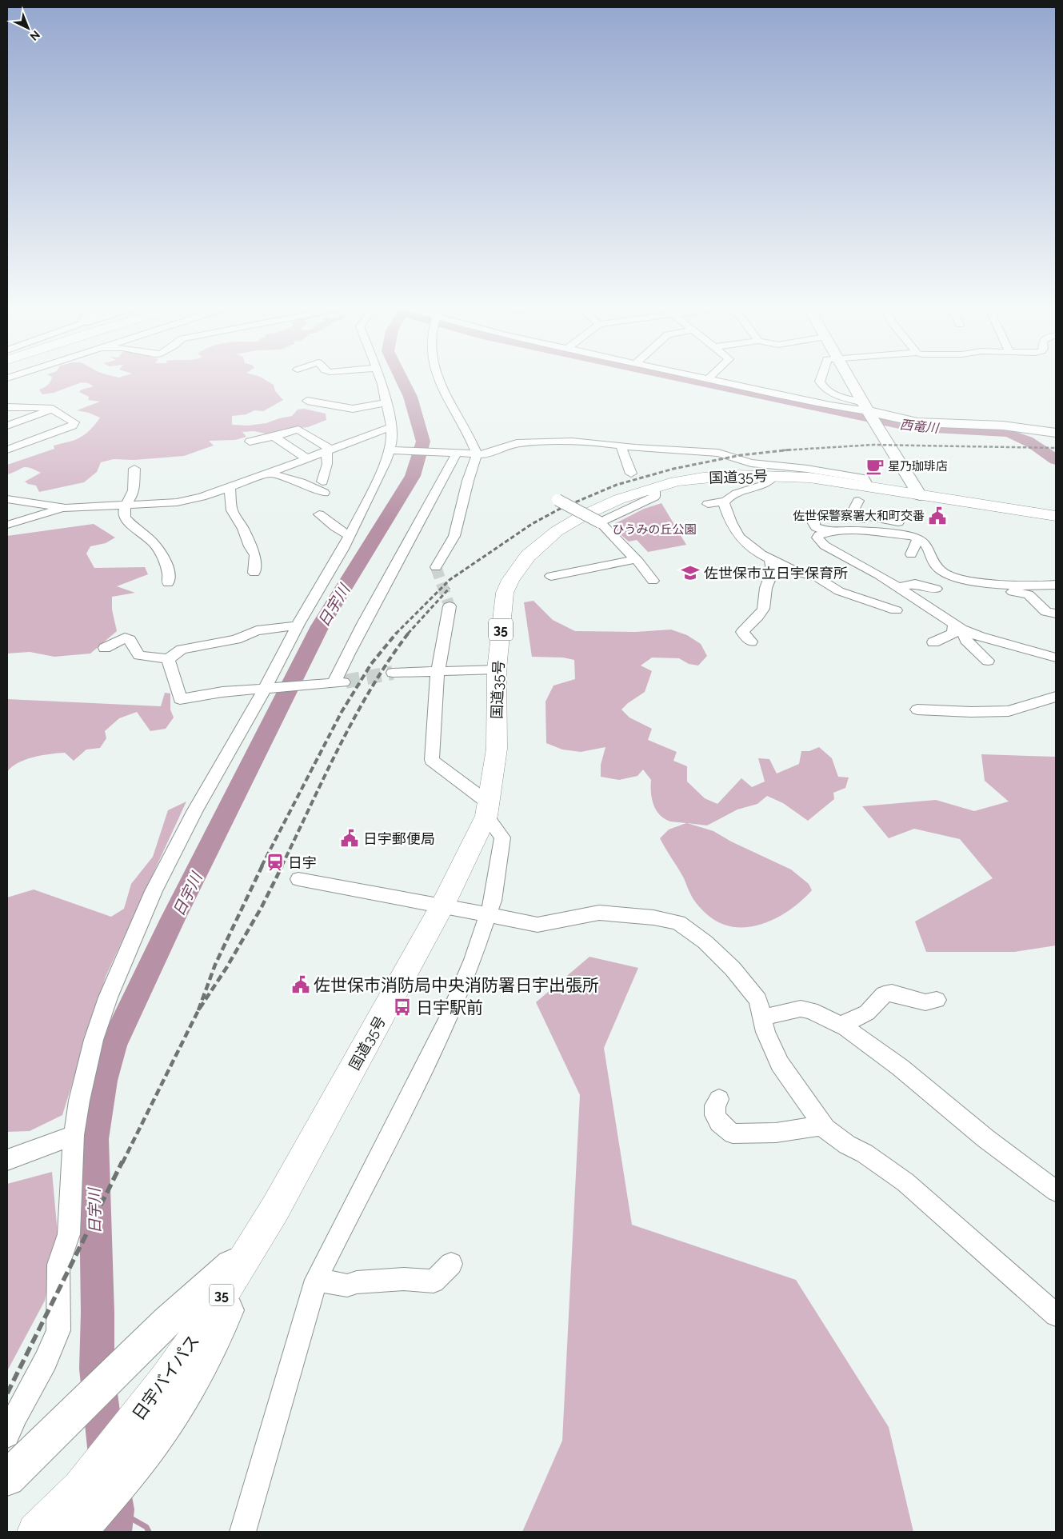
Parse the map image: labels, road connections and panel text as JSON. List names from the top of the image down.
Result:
{
  "streets": {
    "highway": ["国道35号", "35", "日宇バイパス"]
  },
  "crossings": [
    ["国道35号", "日宇バイパス"]
  ],
  "water": ["西竜川", "日宇川"],
  "parks": ["ひうみの丘公園"],
  "places": {
    "cafe": ["星乃珈琲店"],
    "public building": ["佐世保警察署大和町交番", "日宇郵便局", "佐世保市消防局中央消防署日宇出張所"],
    "school or university": ["佐世保市立日宇保育所"],
    "station": ["日宇"],
    "bus stop": ["日宇駅前"]
  },
  "north": "bottom right"
}
